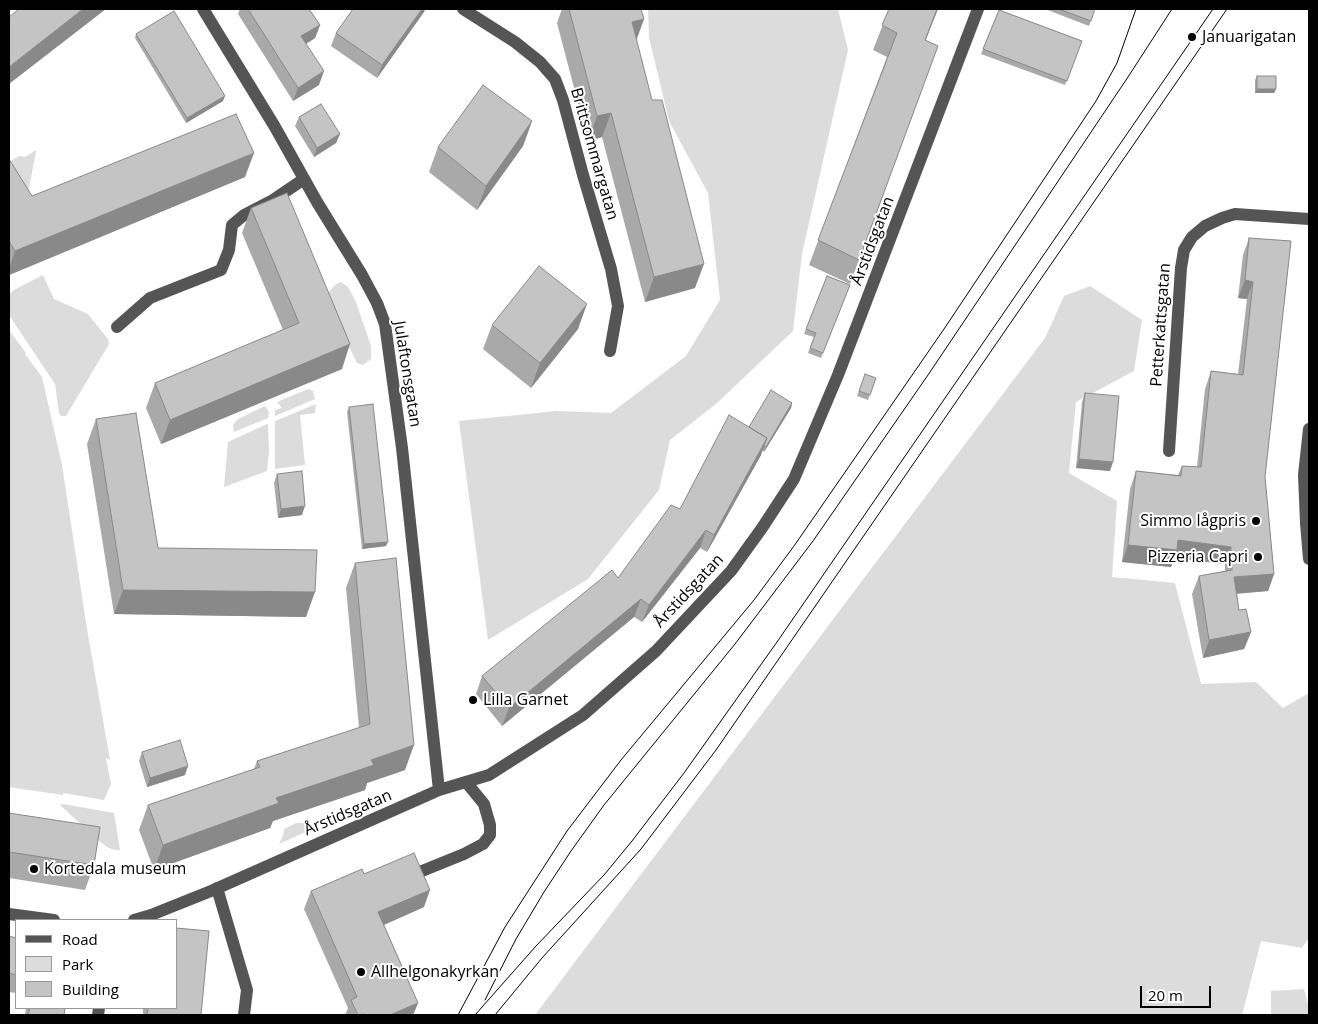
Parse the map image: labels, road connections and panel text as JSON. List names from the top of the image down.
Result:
{
  "streets": {
    "street": [
      "Brittsommargatan",
      "Årstidsgatan",
      "Petterkattsgatan",
      "Julaftonsgatan"
    ]
  },
  "crossings": [
    ["Årstidsgatan", "Julaftonsgatan"]
  ],
  "places": [
    "Januarigatan",
    "Simmo lågpris",
    "Pizzeria Capri",
    "Lilla Garnet",
    "Kortedala museum",
    "Allhelgonakyrkan"
  ],
  "legend": ["Road", "Park", "Building"],
  "scale_bar": "20 m"
}
